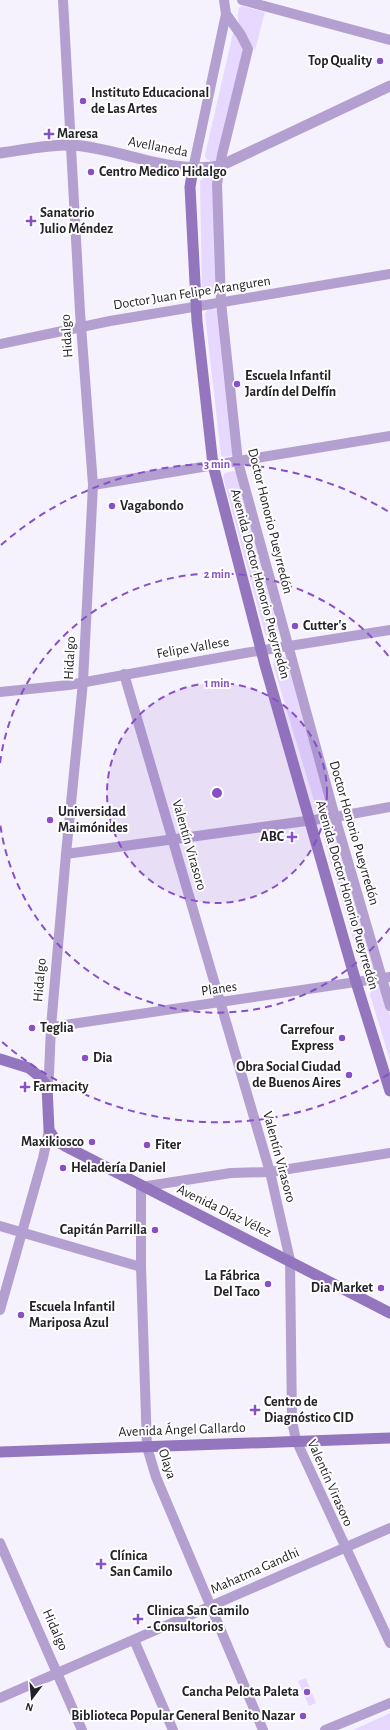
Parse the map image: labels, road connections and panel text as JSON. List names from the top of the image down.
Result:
{
  "streets": {
    "main road": [
      "Hidalgo",
      "Avenida Doctor Honorio Pueyrredón",
      "Avenida Díaz Vélez",
      "Avenida Ángel Gallardo"
    ],
    "street": [
      "Avellaneda",
      "Doctor Juan Felipe Aranguren",
      "Doctor Honorio Pueyrredón",
      "Felipe Vallese",
      "Valentín Virasoro",
      "Planes",
      "Olaya",
      "Mahatma Gandhi"
    ]
  },
  "crossings": [
    ["Avellaneda", "Hidalgo"],
    ["Avellaneda", "Doctor Honorio Pueyrredón"],
    ["Avellaneda", "Avenida Doctor Honorio Pueyrredón"],
    ["Doctor Juan Felipe Aranguren", "Hidalgo"],
    ["Doctor Juan Felipe Aranguren", "Doctor Honorio Pueyrredón"],
    ["Doctor Juan Felipe Aranguren", "Avenida Doctor Honorio Pueyrredón"],
    ["Hidalgo", "Felipe Vallese"],
    ["Hidalgo", "Planes"],
    ["Hidalgo", "Avenida Díaz Vélez"],
    ["Hidalgo", "Mahatma Gandhi"],
    ["Doctor Honorio Pueyrredón", "Avenida Doctor Honorio Pueyrredón"],
    ["Doctor Honorio Pueyrredón", "Felipe Vallese"],
    ["Doctor Honorio Pueyrredón", "Planes"],
    ["Avenida Doctor Honorio Pueyrredón", "Felipe Vallese"],
    ["Avenida Doctor Honorio Pueyrredón", "Planes"],
    ["Felipe Vallese", "Valentín Virasoro"],
    ["Valentín Virasoro", "Planes"],
    ["Valentín Virasoro", "Avenida Díaz Vélez"],
    ["Valentín Virasoro", "Avenida Ángel Gallardo"],
    ["Valentín Virasoro", "Mahatma Gandhi"],
    ["Avenida Díaz Vélez", "Olaya"],
    ["Avenida Ángel Gallardo", "Olaya"],
    ["Olaya", "Mahatma Gandhi"]
  ],
  "places": {
    "other": [
      "Top Quality",
      "Instituto Educacional de Las Artes",
      "Centro Medico Hidalgo",
      "Escuela Infantil Jardín del Delfín",
      "Vagabondo",
      "Cutter's",
      "Universidad Maimónides",
      "Teglia",
      "Carrefour Express",
      "Dia",
      "Obra Social Ciudad de Buenos Aires",
      "Maxikiosco",
      "Fiter",
      "Heladería Daniel",
      "Capitán Parrilla",
      "La Fábrica Del Taco",
      "Dia Market",
      "Escuela Infantil Mariposa Azul",
      "Cancha Pelota Paleta",
      "Biblioteca Popular General Benito Nazar"
    ],
    "health": [
      "Maresa",
      "Sanatorio Julio Méndez",
      "ABC",
      "Farmacity",
      "Centro de Diagnóstico CID",
      "Clínica San Camilo",
      "Clinica San Camilo - Consultorios"
    ]
  },
  "north": "bottom",
  "rings": ["3 min", "2 min", "1 min"]
}
